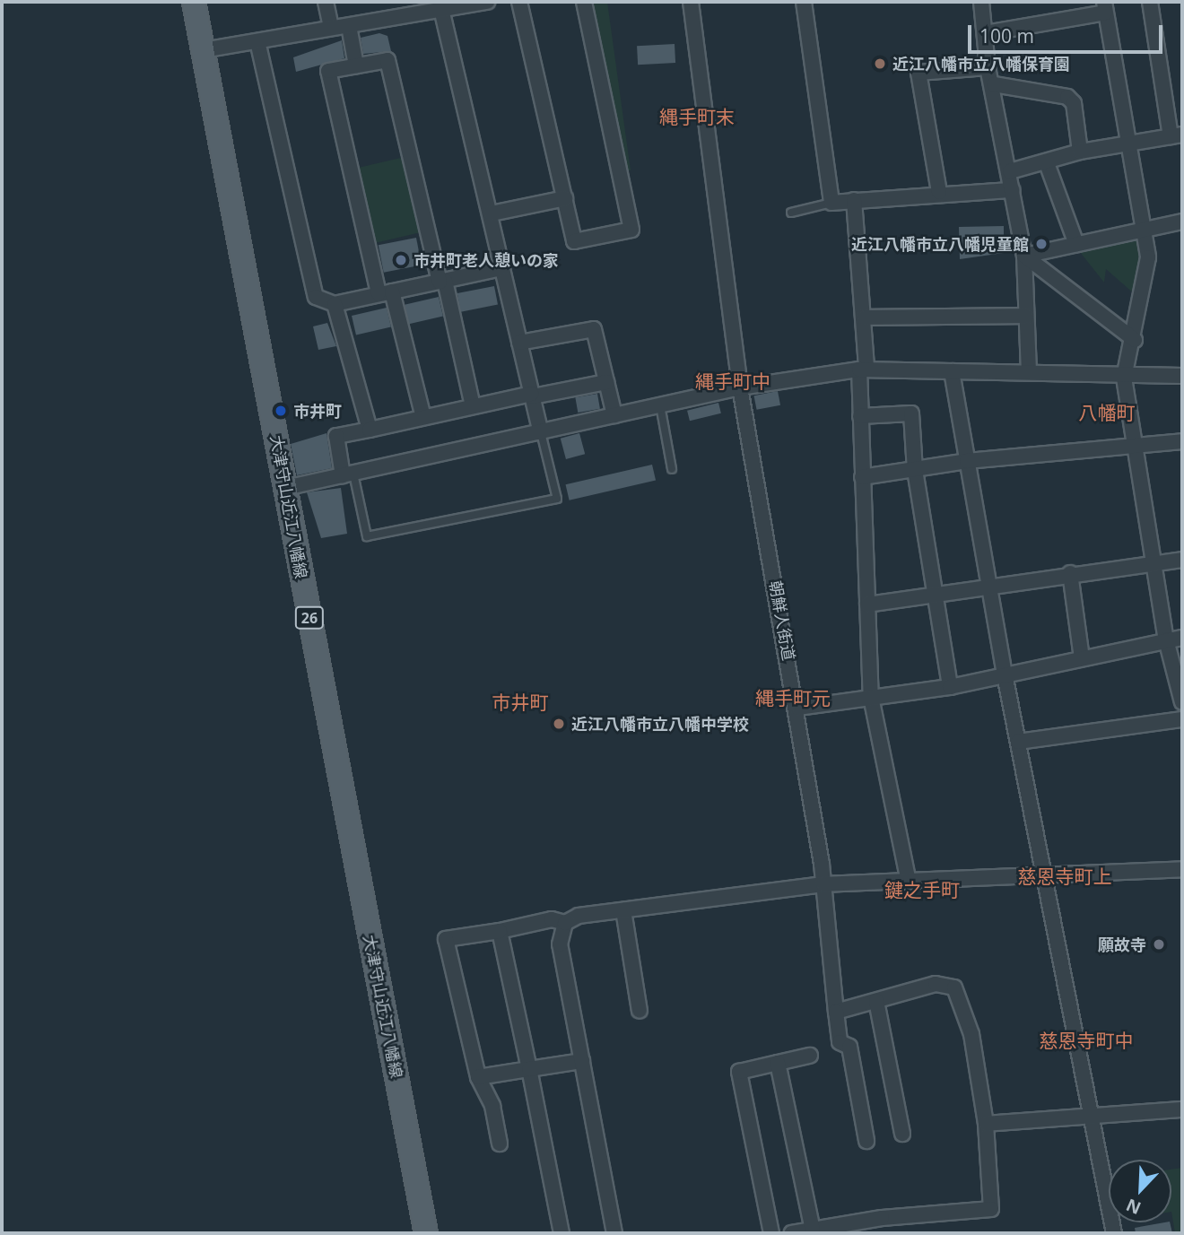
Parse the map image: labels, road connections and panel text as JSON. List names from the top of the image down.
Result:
{
  "streets": {
    "main road": ["大津守山近江八幡線", "26"],
    "street": ["朝鮮人街道"]
  },
  "districts": [
    "縄手町末",
    "縄手町中",
    "八幡町",
    "縄手町元",
    "市井町",
    "慈恩寺町上",
    "鍵之手町",
    "慈恩寺町中"
  ],
  "places": [
    "近江八幡市立八幡保育園",
    "近江八幡市立八幡児童館",
    "市井町老人憩いの家",
    "市井町",
    "近江八幡市立八幡中学校",
    "願故寺"
  ],
  "scale_bar": "100 m",
  "north": "bottom left"
}
